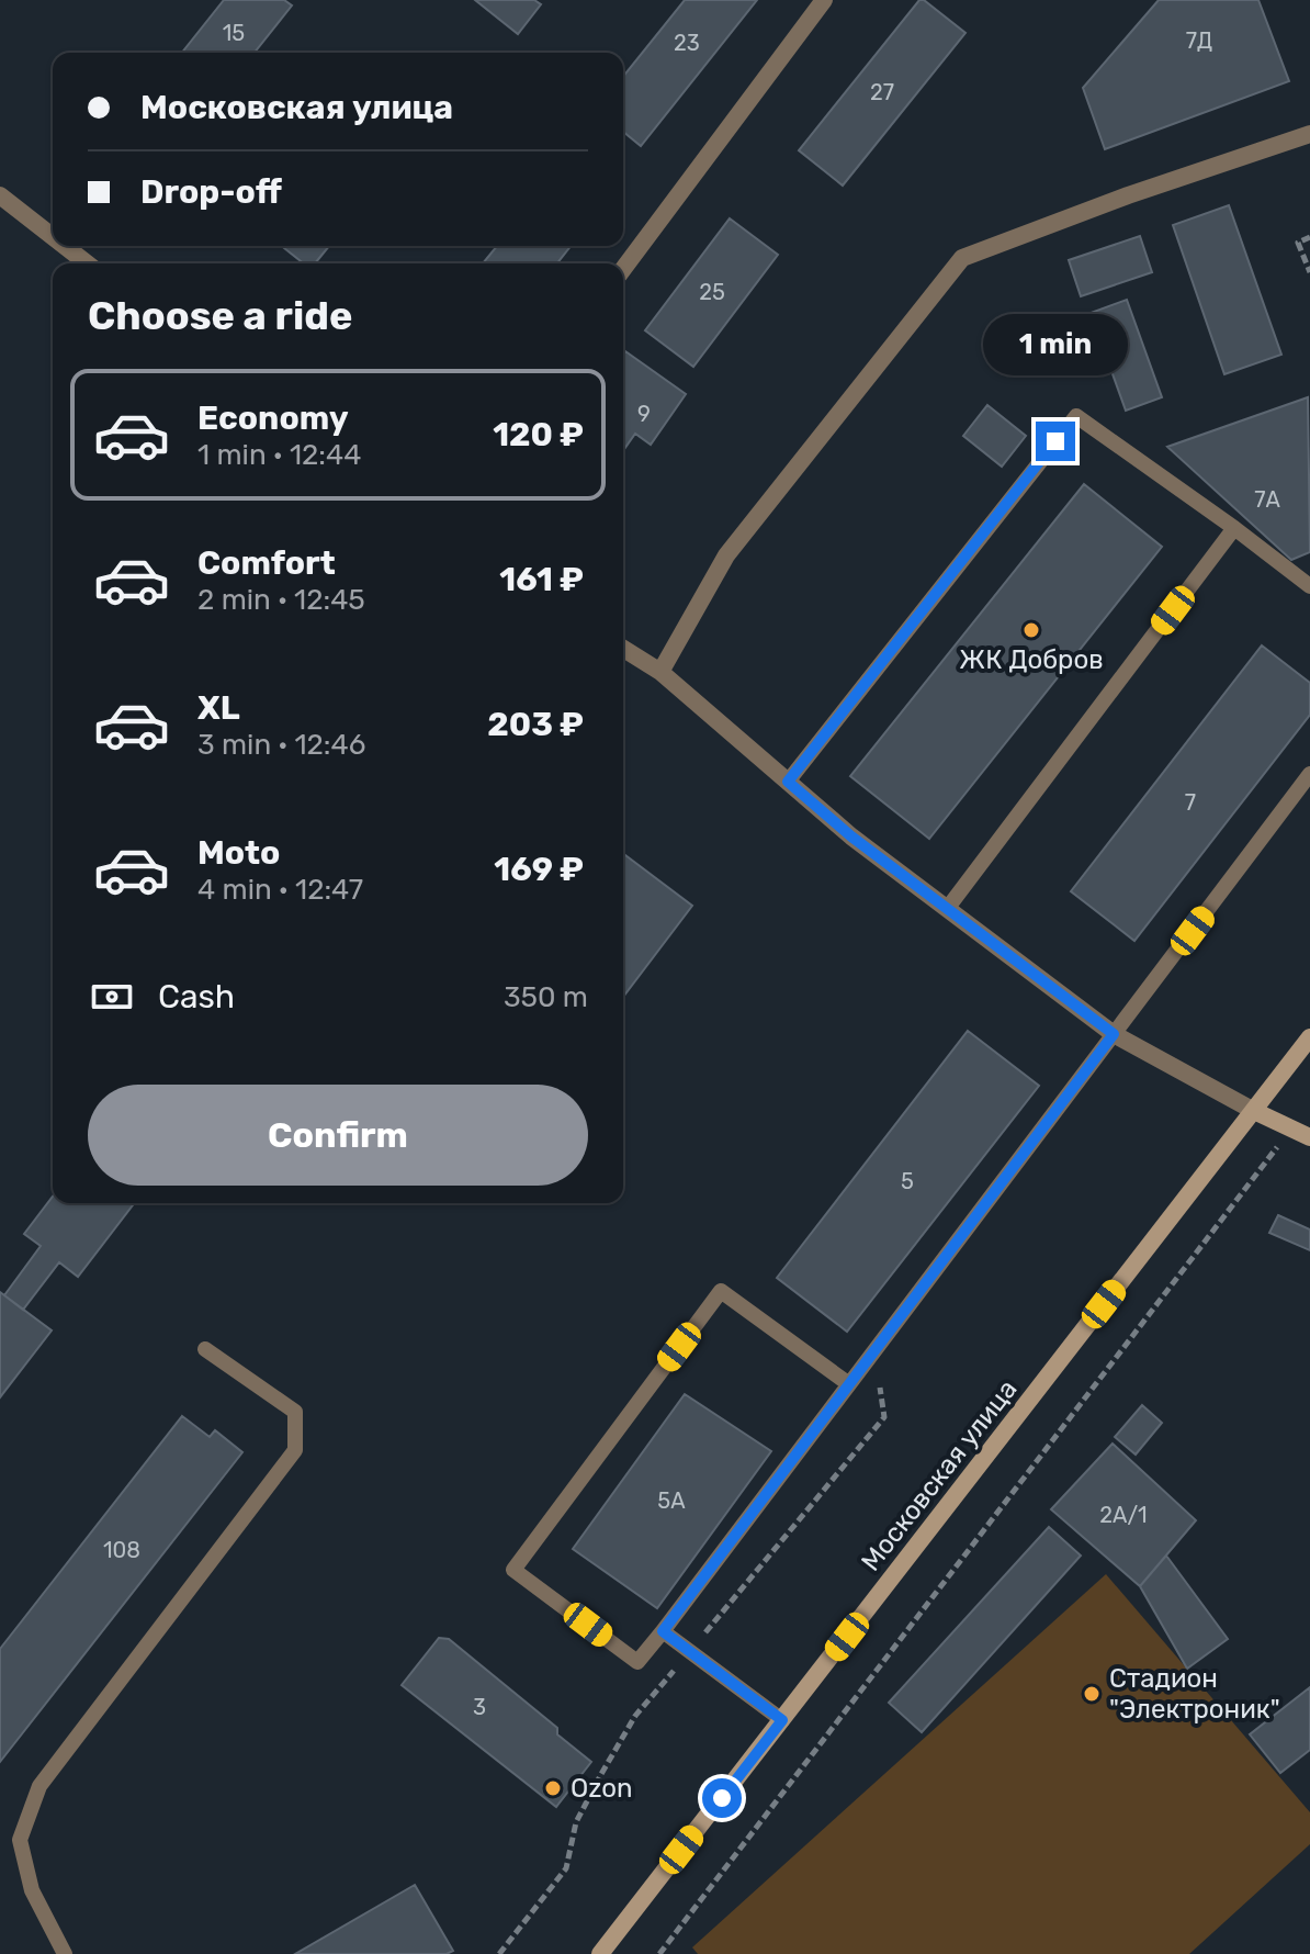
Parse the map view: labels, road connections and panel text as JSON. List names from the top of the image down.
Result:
{
  "streets": {
    "main road": ["Московская улица"]
  },
  "places": ["ЖК Добров", "Стадион \"Электроник\"", "Ozon"],
  "house_numbers": [
    "15",
    "7Д",
    "23",
    "27",
    "25",
    "9",
    "7А",
    "7",
    "5",
    "5А",
    "2А/1",
    "108",
    "3"
  ],
  "page": {
    "banner": ["Московская улица", "Drop-off"],
    "heading": "Choose a ride",
    "bubble": "1 min",
    "list": [
      {
        "name": "Economy",
        "note": "1 min · 12:44",
        "value": "120 ₽"
      },
      {
        "name": "Comfort",
        "note": "2 min · 12:45",
        "value": "161 ₽"
      },
      {
        "name": "XL",
        "note": "3 min · 12:46",
        "value": "203 ₽"
      },
      {
        "name": "Moto",
        "note": "4 min · 12:47",
        "value": "169 ₽"
      }
    ],
    "pay": ["Cash", "350 m"],
    "buttons": "Confirm"
  }
}
